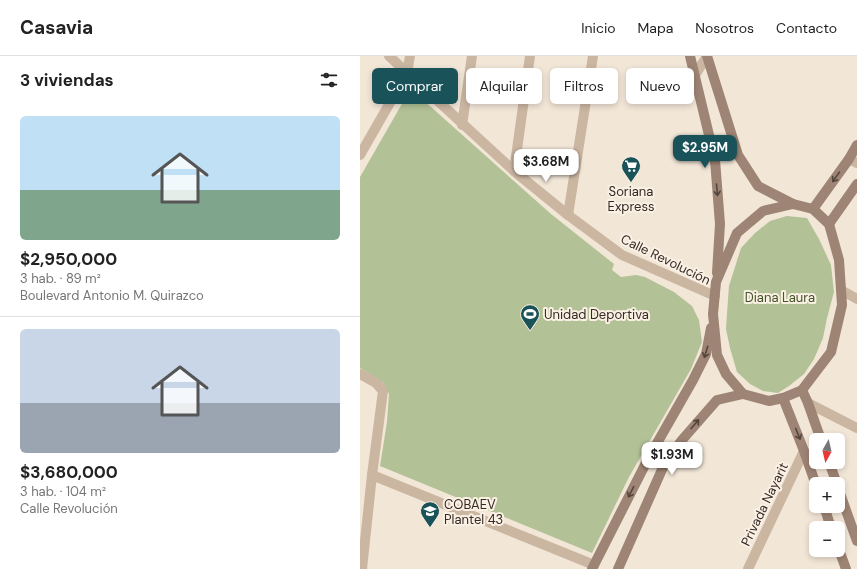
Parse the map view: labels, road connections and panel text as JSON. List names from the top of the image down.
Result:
{
  "streets": {
    "street": ["Calle Revolución", "Privada Nayarit"]
  },
  "parks": ["Diana Laura"],
  "places": {
    "supermarket": ["Soriana Express"],
    "sports": ["Unidad Deportiva"],
    "school or university": ["COBAEV Plantel 43"]
  },
  "north": "bottom",
  "page": {
    "header": "Casavia",
    "nav": [
      "Inicio",
      "Mapa",
      "Nosotros",
      "Contacto"
    ],
    "heading": "3 viviendas",
    "chip": [
      "Comprar",
      "Alquilar",
      "Filtros",
      "Nuevo"
    ],
    "list": [
      {
        "name": "$2,950,000",
        "note": "3 hab. · 89 m² · Boulevard Antonio M. Quirazco"
      },
      {
        "name": "$3,680,000",
        "note": "3 hab. · 104 m² · Calle Revolución"
      }
    ],
    "price": ["$2.95M", "$3.68M", "$1.93M"],
    "map_buttons": ["+", "−"]
  }
}
